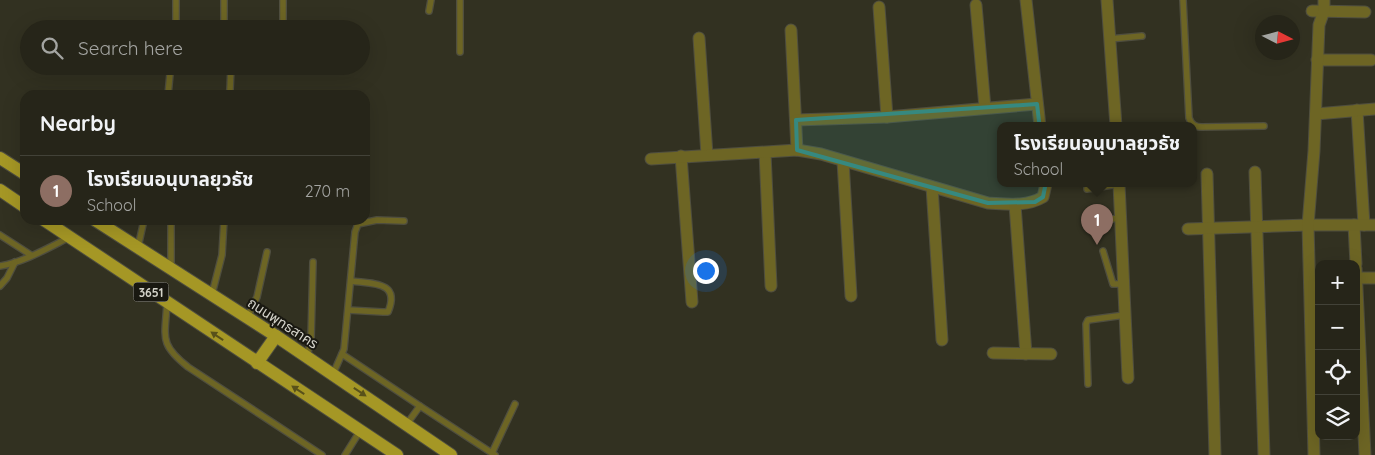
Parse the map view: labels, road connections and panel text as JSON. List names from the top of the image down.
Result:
{
  "streets": {
    "main road": ["3651", "ถนนพุทธสาคร"]
  },
  "north": "right",
  "page": {
    "search": "Search here",
    "heading": "Nearby",
    "popup": ["โรงเรียนอนุบาลยุวธัช", "School"],
    "list": [
      {
        "mark": "1",
        "name": "โรงเรียนอนุบาลยุวธัช",
        "note": "School",
        "value": "270 m"
      }
    ],
    "pins": "1",
    "map_buttons": ["+", "−"]
  }
}
